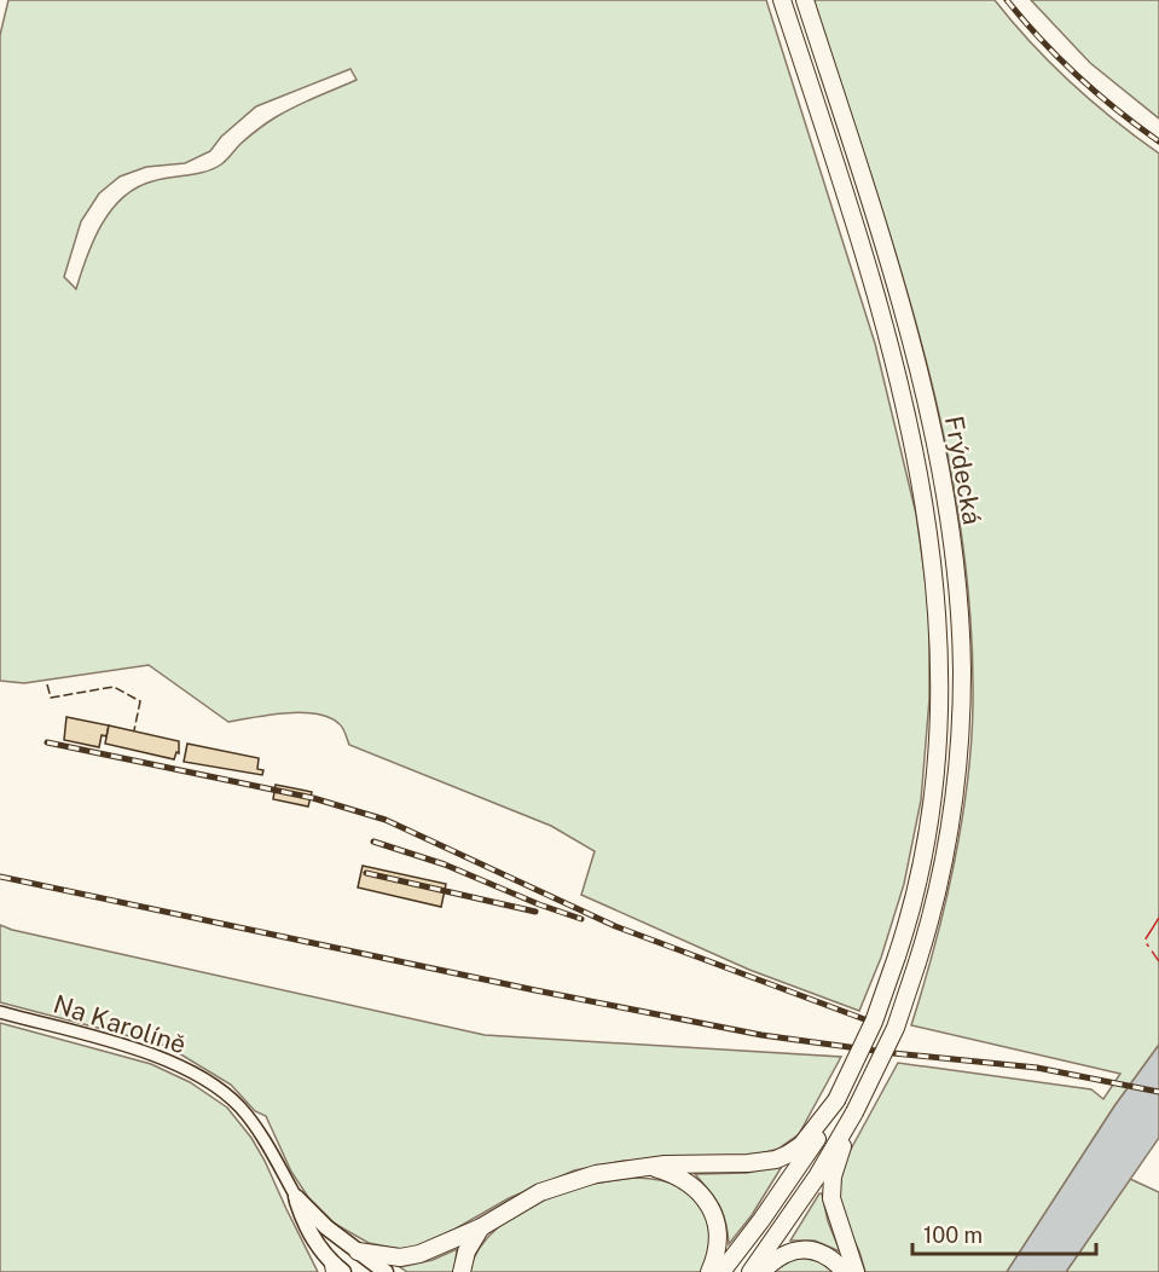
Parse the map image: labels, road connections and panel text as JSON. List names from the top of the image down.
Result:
{
  "streets": {
    "main road": ["Frýdecká"],
    "street": ["Na Karolíně"]
  },
  "scale_bar": "100 m"
}
